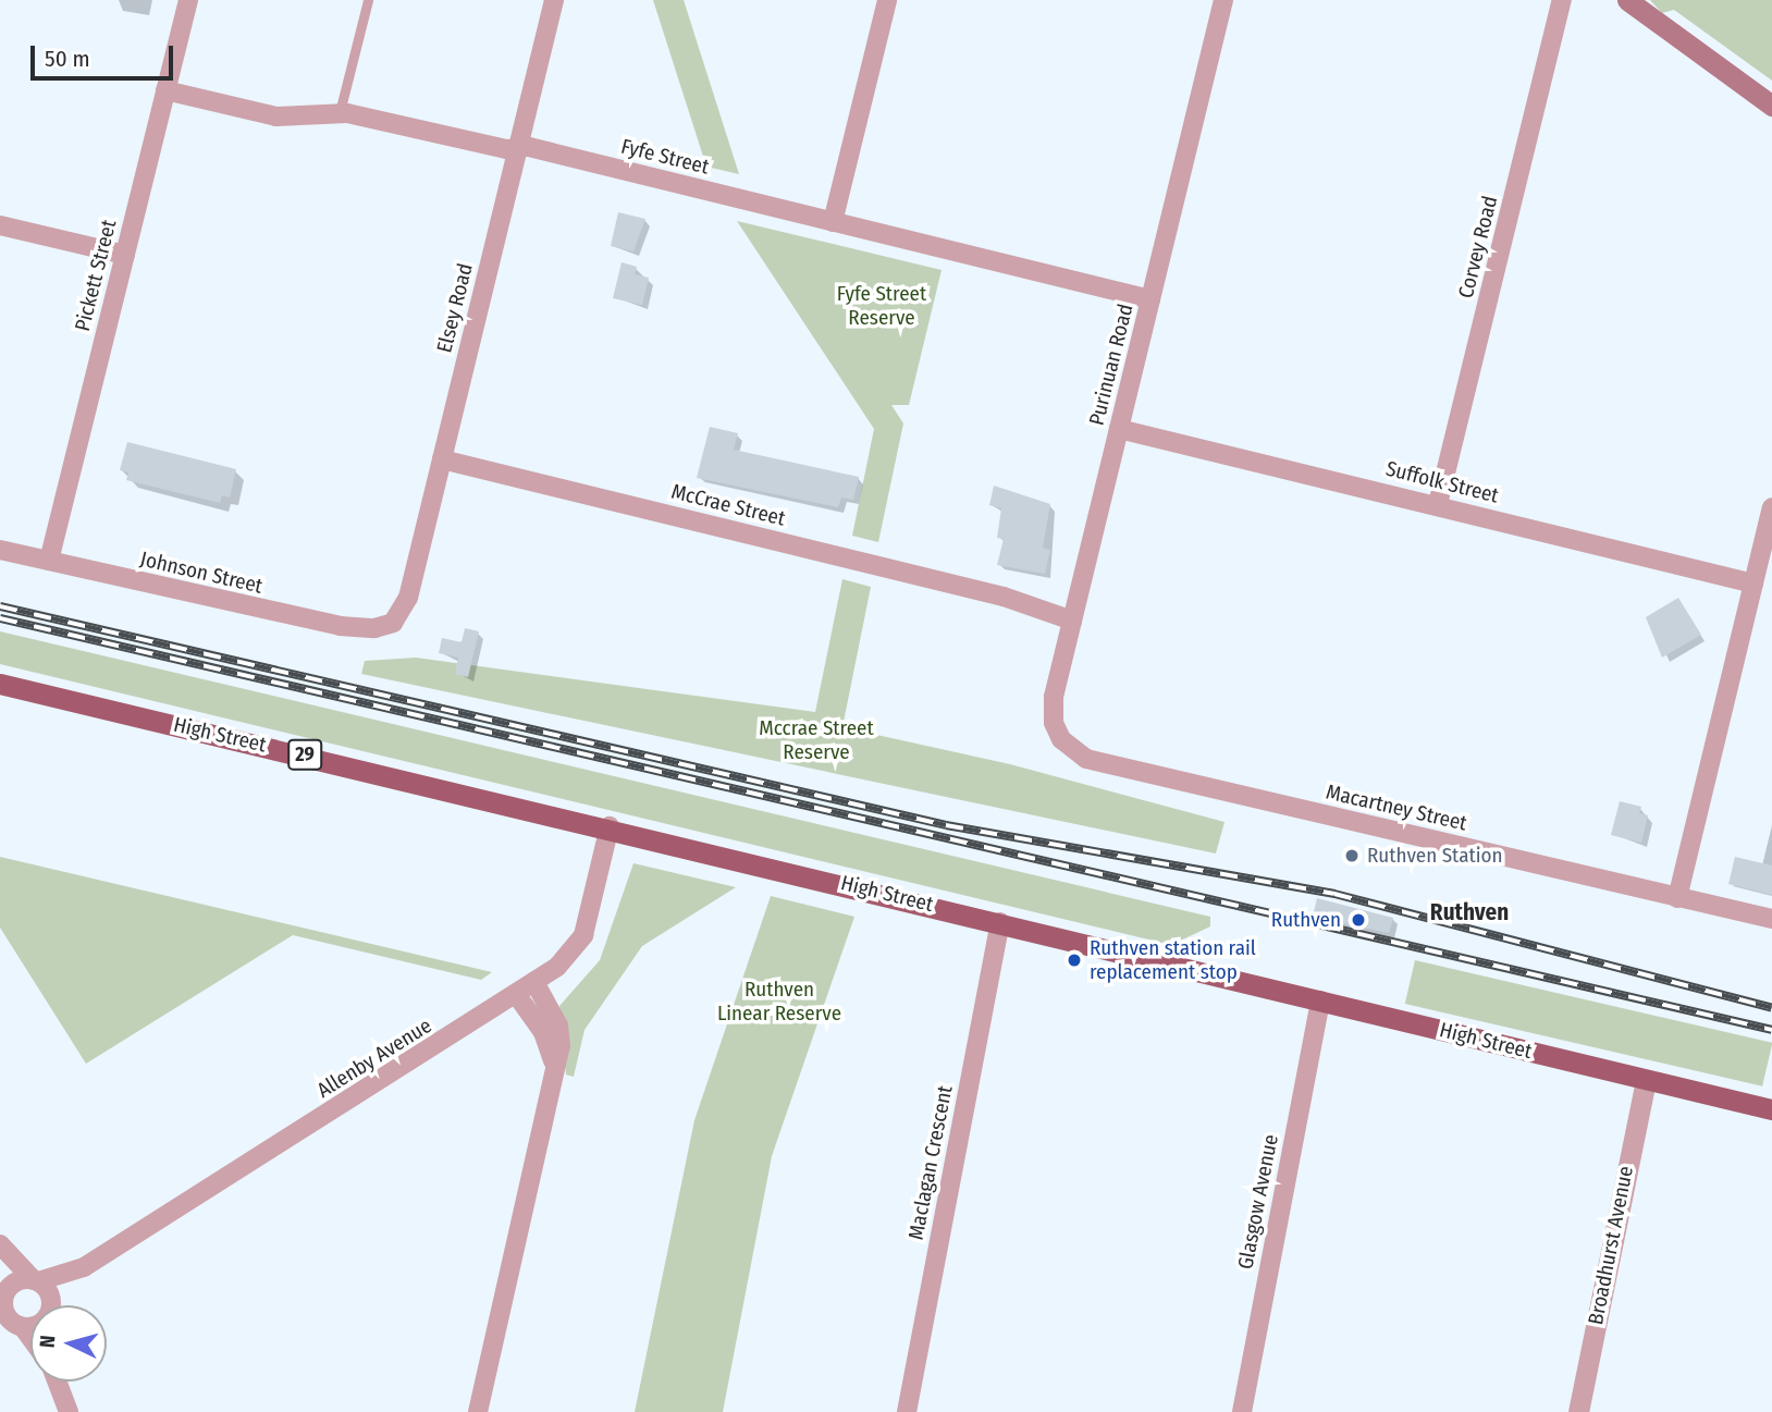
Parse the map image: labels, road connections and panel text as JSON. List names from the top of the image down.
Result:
{
  "streets": {
    "main road": ["High Street", "29"],
    "street": [
      "Fyfe Street",
      "Corvey Road",
      "Pickett Street",
      "Elsey Road",
      "Purinuan Road",
      "Suffolk Street",
      "McCrae Street",
      "Johnson Street",
      "Macartney Street",
      "Allenby Avenue",
      "Maclagan Crescent",
      "Glasgow Avenue",
      "Broadhurst Avenue"
    ]
  },
  "crossings": [
    ["Fyfe Street", "Pickett Street"],
    ["Fyfe Street", "Elsey Road"],
    ["Fyfe Street", "Purinuan Road"],
    ["Corvey Road", "Suffolk Street"],
    ["Pickett Street", "Johnson Street"],
    ["Elsey Road", "McCrae Street"],
    ["Elsey Road", "Johnson Street"],
    ["Purinuan Road", "Suffolk Street"],
    ["Purinuan Road", "McCrae Street"],
    ["Purinuan Road", "Macartney Street"],
    ["High Street", "Allenby Avenue"],
    ["High Street", "Maclagan Crescent"],
    ["High Street", "Glasgow Avenue"],
    ["High Street", "Broadhurst Avenue"]
  ],
  "districts": ["Ruthven"],
  "parks": ["Fyfe Street Reserve", "Mccrae Street Reserve", "Ruthven Linear Reserve"],
  "places": ["Ruthven Station", "Ruthven", "Ruthven station rail replacement stop"],
  "scale_bar": "50 m",
  "north": "left"
}
